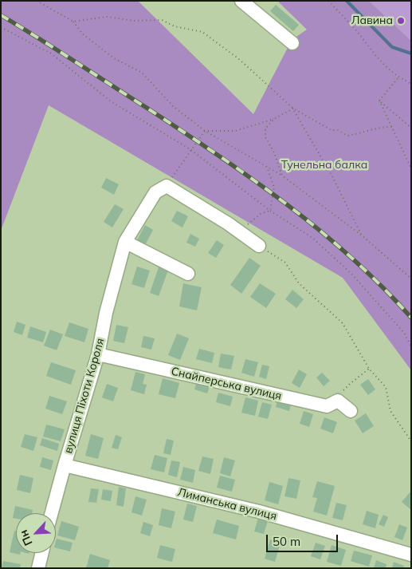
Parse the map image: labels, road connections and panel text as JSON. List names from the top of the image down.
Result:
{
  "streets": {
    "street": ["Снайперська вулиця", "вулиця Піхоти Короля", "Лиманська вулиця"]
  },
  "crossings": [
    ["Снайперська вулиця", "вулиця Піхоти Короля"],
    ["вулиця Піхоти Короля", "Лиманська вулиця"]
  ],
  "parks": ["Тунельна балка"],
  "places": ["Лавина"],
  "scale_bar": "50 m",
  "north": "bottom left"
}
